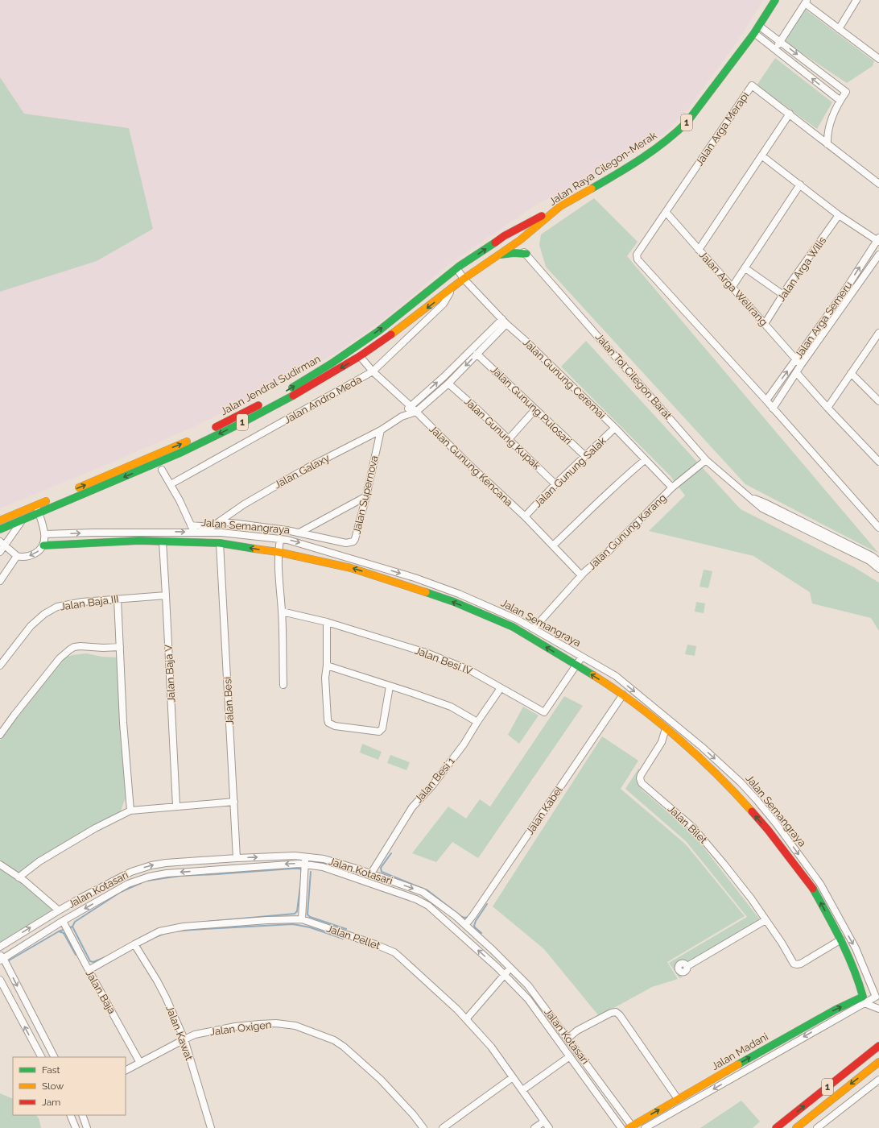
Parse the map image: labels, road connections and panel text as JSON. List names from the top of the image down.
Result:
{
  "streets": {
    "main road": [
      "1",
      "Jalan Raya Cilegon-Merak",
      "Jalan Jendral Sudirman",
      "Jalan Semangraya",
      "Jalan Madani"
    ],
    "street": [
      "Jalan Arga Merapi",
      "Jalan Arga Wilis",
      "Jalan Arga Welirang",
      "Jalan Arga Semeru",
      "Jalan Tol Cilegon Barat",
      "Jalan Gunung Ceremai",
      "Jalan Andro Meda",
      "Jalan Gunung Pulosari",
      "Jalan Gunung Kupak",
      "Jalan Gunung Kencana",
      "Jalan Galaxy",
      "Jalan Gunung Salak",
      "Jalan Supernova",
      "Jalan Gunung Karang",
      "Jalan Baja III",
      "Jalan Besi IV",
      "Jalan Baja V",
      "Jalan Besi",
      "Jalan Besi 1",
      "Jalan Kabel",
      "Jalan Bilet",
      "Jalan Kotasari",
      "Jalan Pellet",
      "Jalan Baja",
      "Jalan Oxigen",
      "Jalan Kawat"
    ]
  },
  "crossings": [
    ["1", "Jalan Raya Cilegon-Merak"],
    ["1", "Jalan Gunung Ceremai"],
    ["1", "Jalan Andro Meda"],
    ["1", "Jalan Gunung Kencana"],
    ["Jalan Arga Merapi", "Jalan Arga Welirang"],
    ["Jalan Arga Merapi", "Jalan Arga Semeru"],
    ["Jalan Raya Cilegon-Merak", "Jalan Jendral Sudirman"],
    ["Jalan Arga Wilis", "Jalan Arga Welirang"],
    ["Jalan Arga Welirang", "Jalan Arga Semeru"],
    ["Jalan Tol Cilegon Barat", "Jalan Gunung Karang"],
    ["Jalan Gunung Ceremai", "Jalan Jendral Sudirman"],
    ["Jalan Gunung Ceremai", "Jalan Galaxy"],
    ["Jalan Gunung Ceremai", "Jalan Gunung Salak"],
    ["Jalan Gunung Ceremai", "Jalan Gunung Karang"],
    ["Jalan Andro Meda", "Jalan Gunung Kencana"],
    ["Jalan Gunung Pulosari", "Jalan Galaxy"],
    ["Jalan Gunung Pulosari", "Jalan Gunung Salak"],
    ["Jalan Gunung Kupak", "Jalan Galaxy"],
    ["Jalan Gunung Kupak", "Jalan Gunung Salak"],
    ["Jalan Gunung Kencana", "Jalan Galaxy"],
    ["Jalan Gunung Kencana", "Jalan Gunung Salak"],
    ["Jalan Gunung Kencana", "Jalan Gunung Karang"],
    ["Jalan Galaxy", "Jalan Supernova"],
    ["Jalan Galaxy", "Jalan Semangraya"],
    ["Jalan Semangraya", "Jalan Gunung Karang"],
    ["Jalan Semangraya", "Jalan Besi IV"],
    ["Jalan Semangraya", "Jalan Baja V"],
    ["Jalan Semangraya", "Jalan Besi"],
    ["Jalan Semangraya", "Jalan Kabel"],
    ["Jalan Semangraya", "Jalan Bilet"],
    ["Jalan Semangraya", "Jalan Madani"],
    ["Jalan Baja III", "Jalan Baja V"],
    ["Jalan Besi IV", "Jalan Besi 1"],
    ["Jalan Besi", "Jalan Kotasari"],
    ["Jalan Besi 1", "Jalan Kotasari"],
    ["Jalan Kabel", "Jalan Kotasari"],
    ["Jalan Kotasari", "Jalan Baja"],
    ["Jalan Kotasari", "Jalan Madani"],
    ["Jalan Pellet", "Jalan Baja"],
    ["Jalan Pellet", "Jalan Kawat"],
    ["Jalan Baja", "Jalan Oxigen"],
    ["Jalan Oxigen", "Jalan Kawat"]
  ],
  "legend": ["Fast", "Slow", "Jam"]
}
